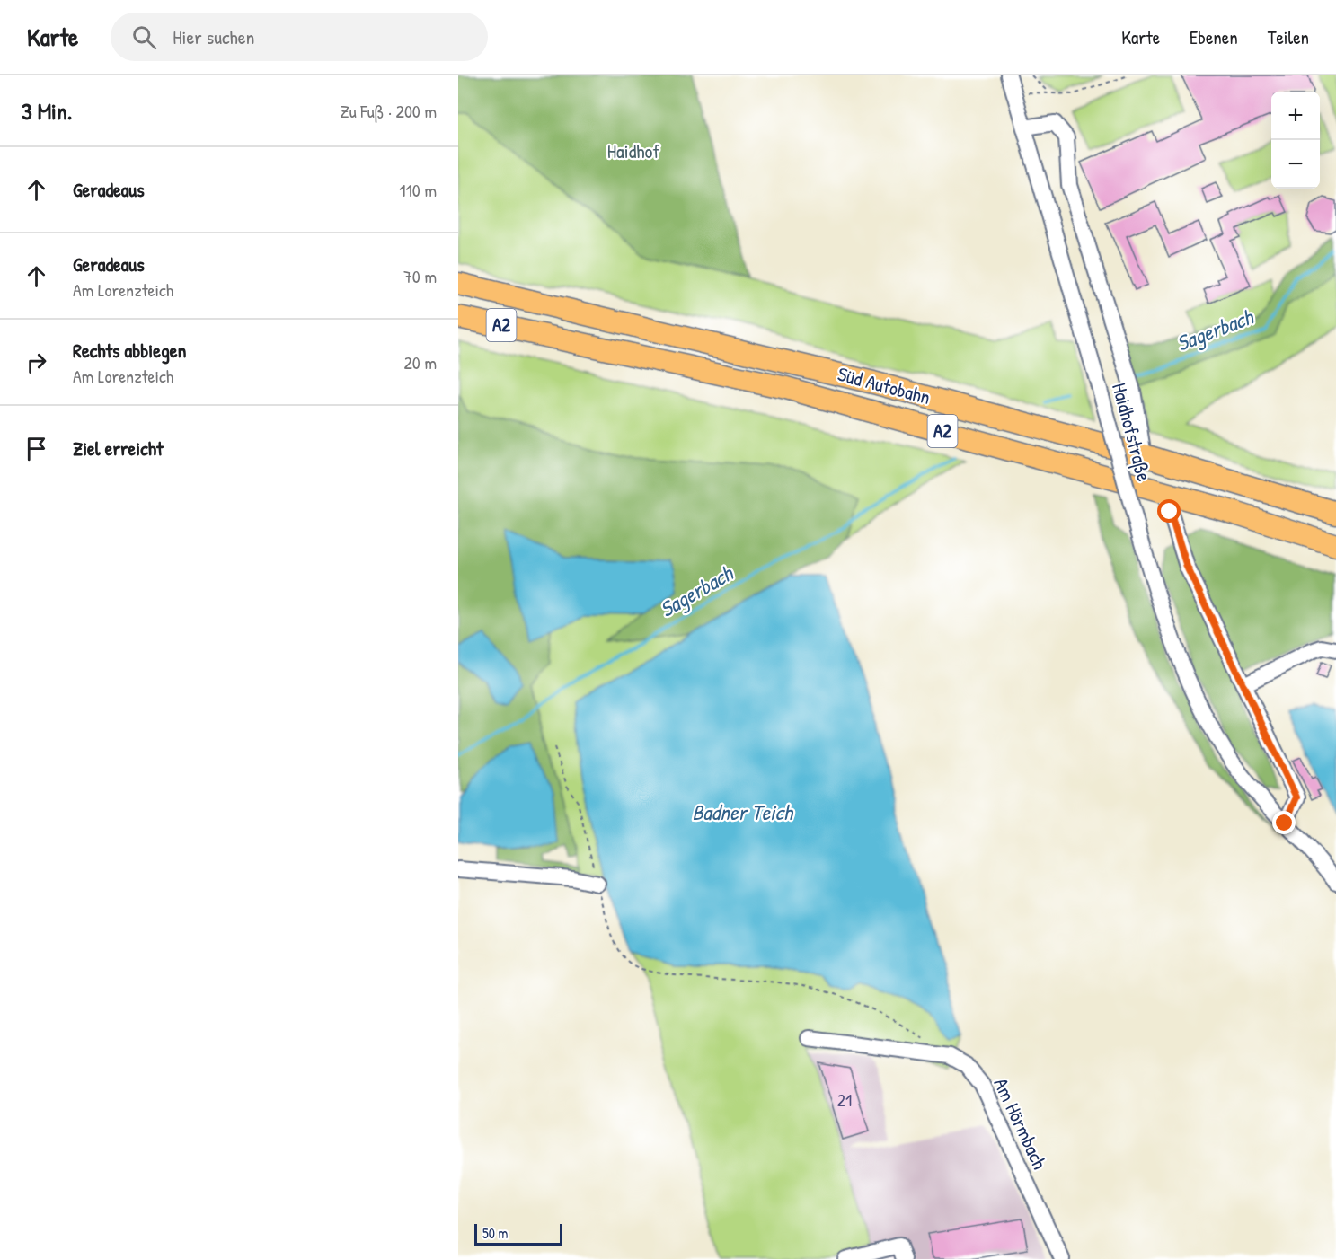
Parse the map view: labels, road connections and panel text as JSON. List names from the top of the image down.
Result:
{
  "streets": {
    "highway": ["A2", "Süd Autobahn"],
    "street": ["Haidhofstraße", "Am Hörmbach"]
  },
  "water": ["Sagerbach", "Badner Teich"],
  "parks": ["Haidhof"],
  "house_numbers": ["21"],
  "scale_bar": "50 m",
  "page": {
    "header": "Karte",
    "search": "Hier suchen",
    "nav": ["Karte", "Ebenen", "Teilen"],
    "heading": ["3 Min.", "Zu Fuß · 200 m"],
    "map_buttons": ["+", "−"],
    "list": [
      ["Geradeaus", "110 m"],
      ["Geradeaus", "Am Lorenzteich", "70 m"],
      ["Rechts abbiegen", "Am Lorenzteich", "20 m"],
      "Ziel erreicht"
    ],
    "scale": "50 m"
  }
}
